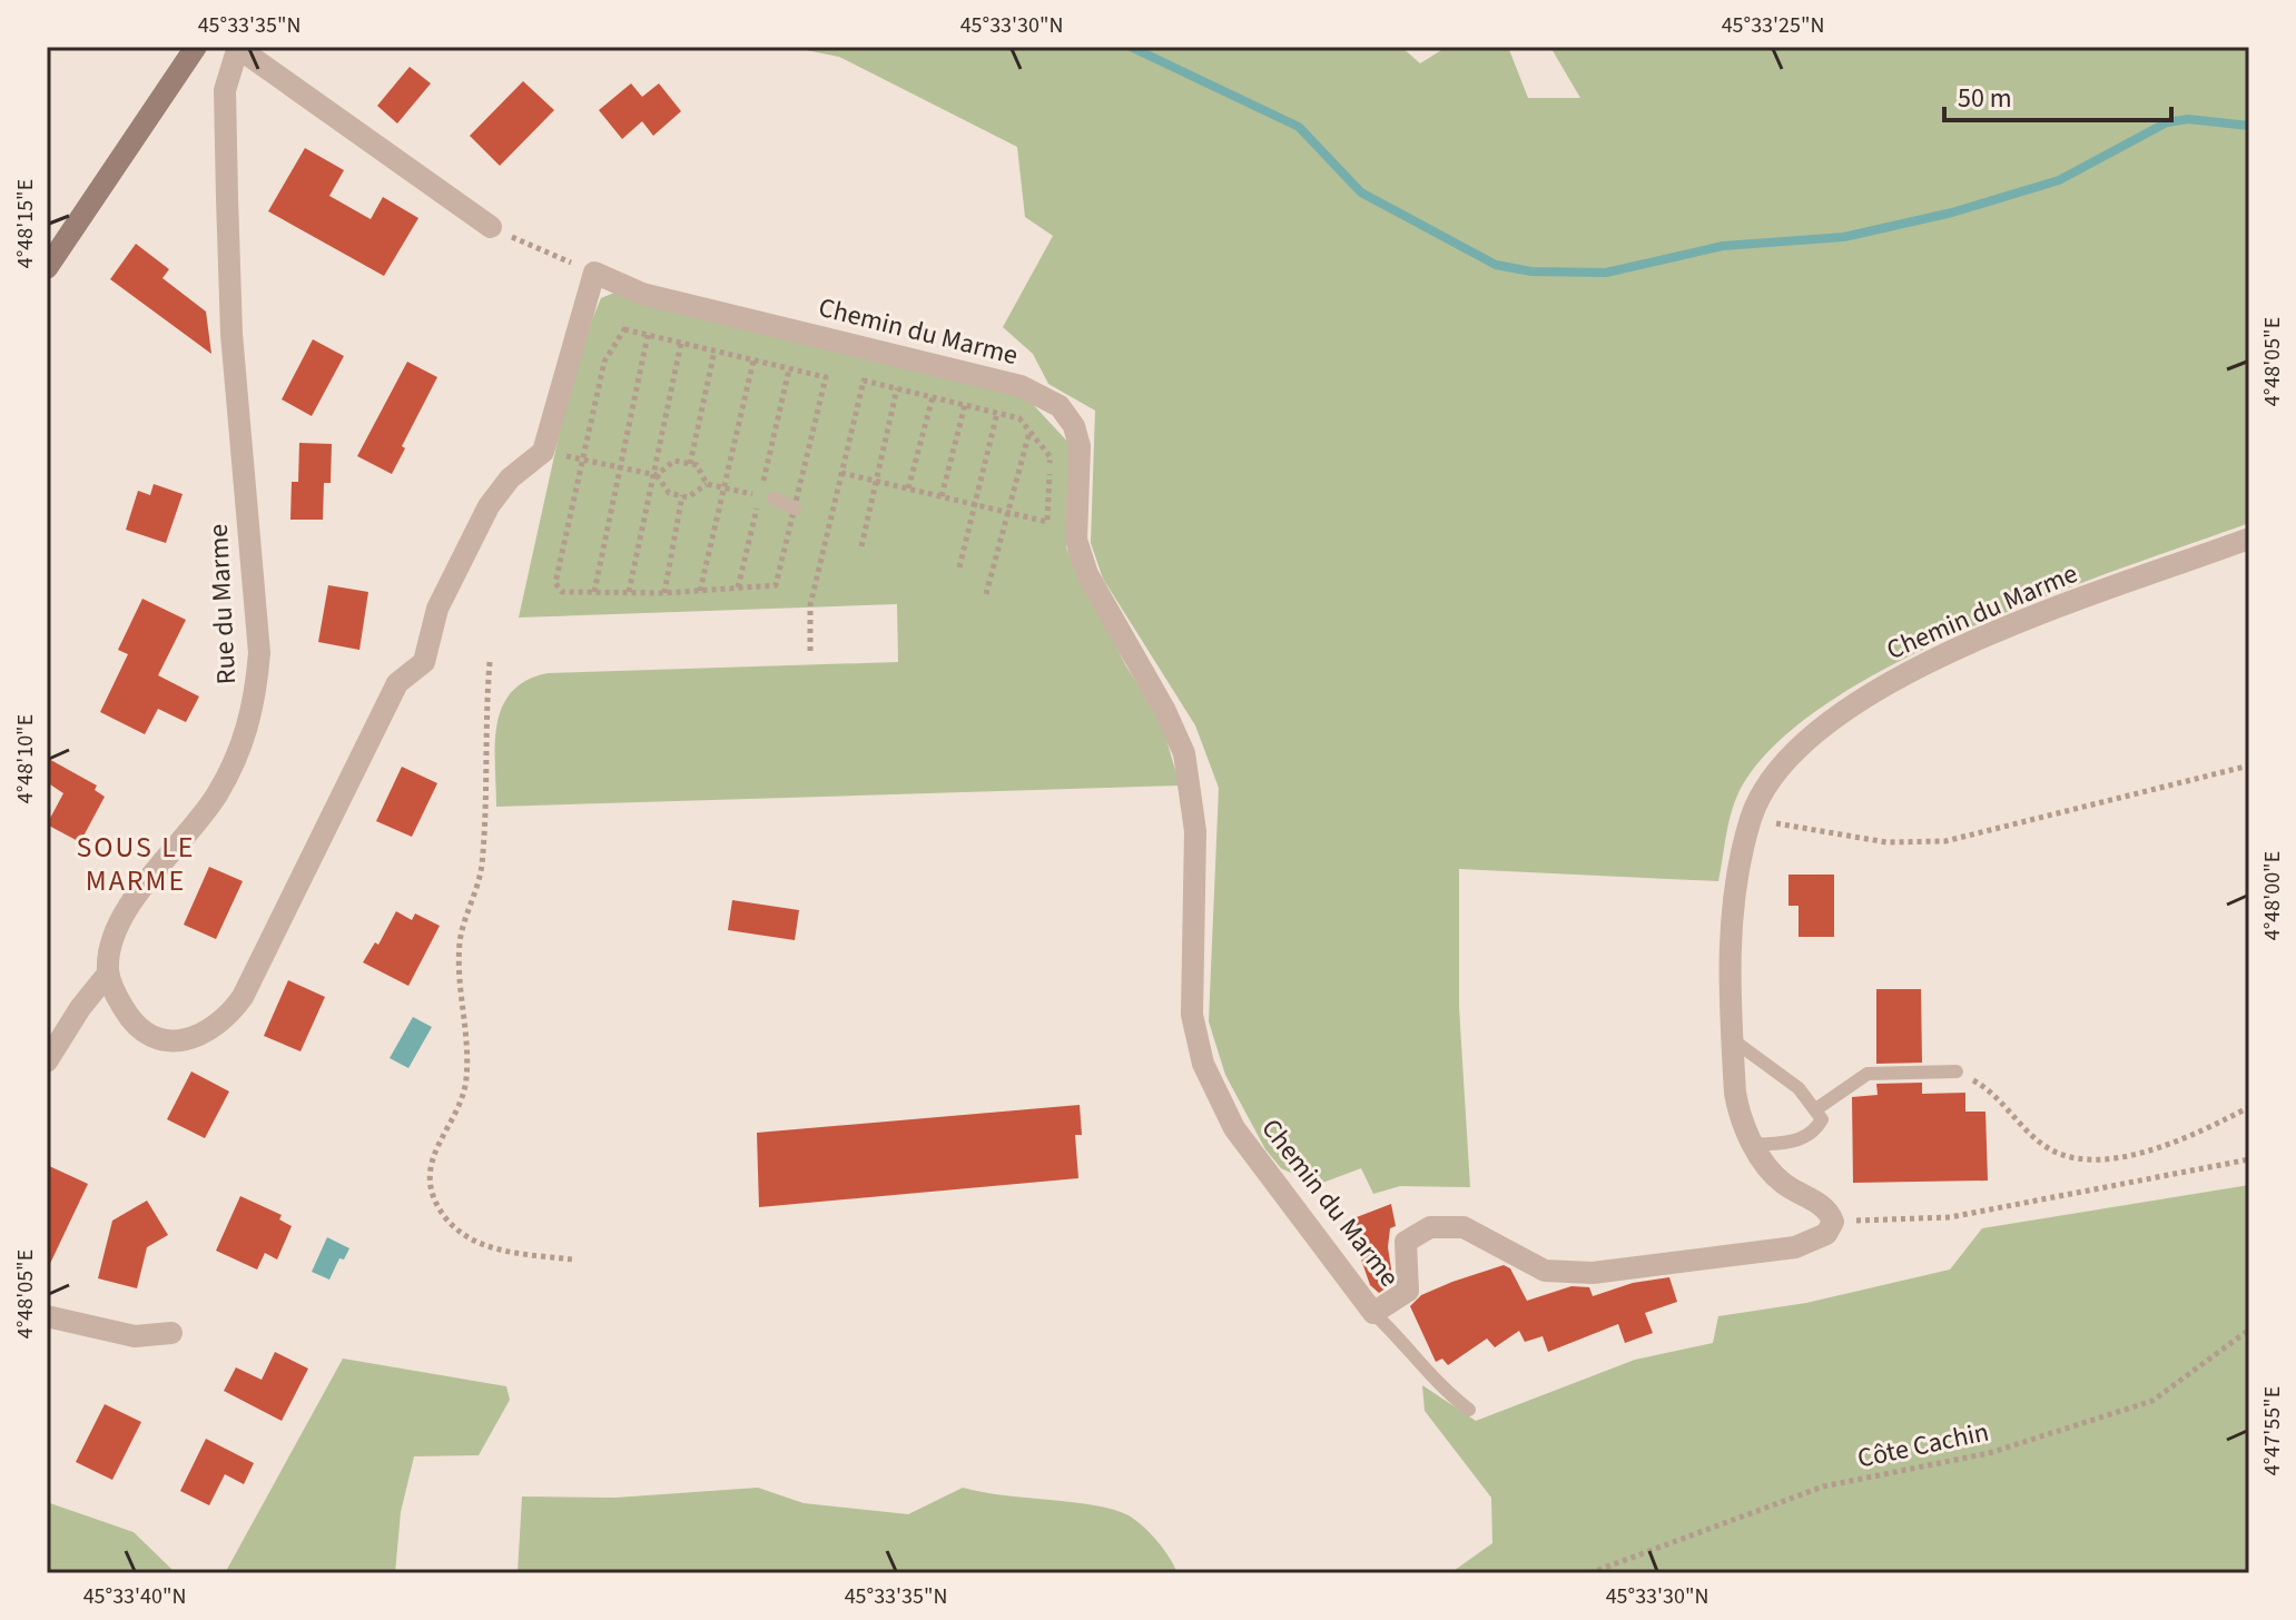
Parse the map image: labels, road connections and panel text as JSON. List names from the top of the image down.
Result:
{
  "streets": {
    "street": ["Chemin du Marme", "Rue du Marme"],
    "path": ["Côte Cachin"]
  },
  "districts": ["SOUS LE MARME"],
  "scale_bar": "50 m",
  "coordinates": [
    "45°33'35\"N",
    "45°33'30\"N",
    "45°33'25\"N",
    "4°48'15\"E",
    "4°48'05\"E",
    "4°48'10\"E",
    "4°48'00\"E",
    "4°47'55\"E",
    "45°33'40\"N"
  ]
}
